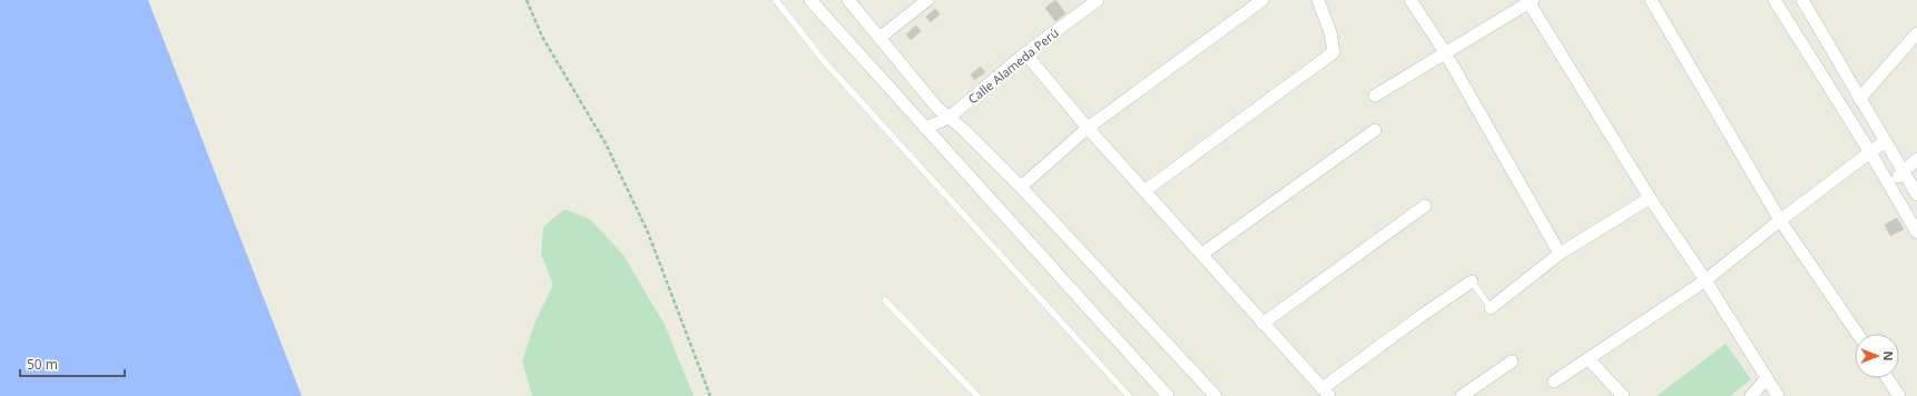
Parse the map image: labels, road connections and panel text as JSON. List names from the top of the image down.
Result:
{
  "streets": {
    "street": ["Calle Alameda Perú"]
  },
  "scale_bar": "50 m",
  "north": "right"
}
